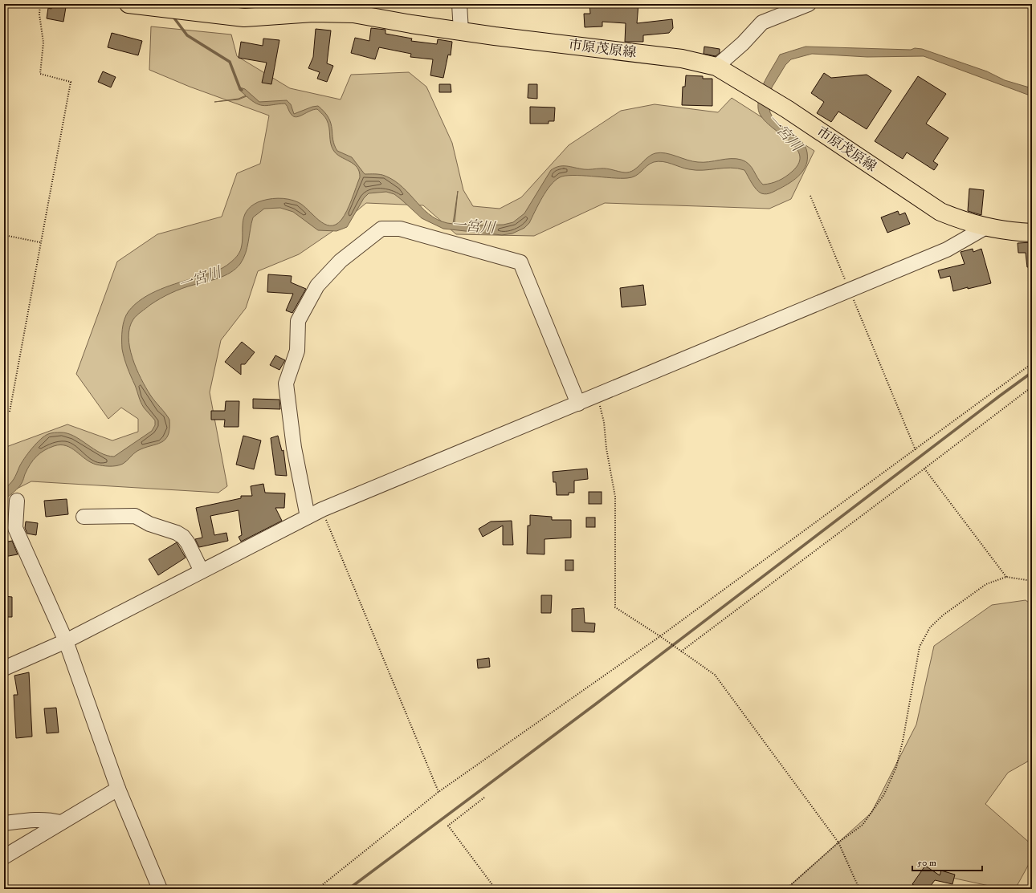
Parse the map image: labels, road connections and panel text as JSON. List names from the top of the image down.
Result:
{
  "streets": {
    "main road": ["市原茂原線"]
  },
  "water": ["一宮川"],
  "scale_bar": "50 m"
}
